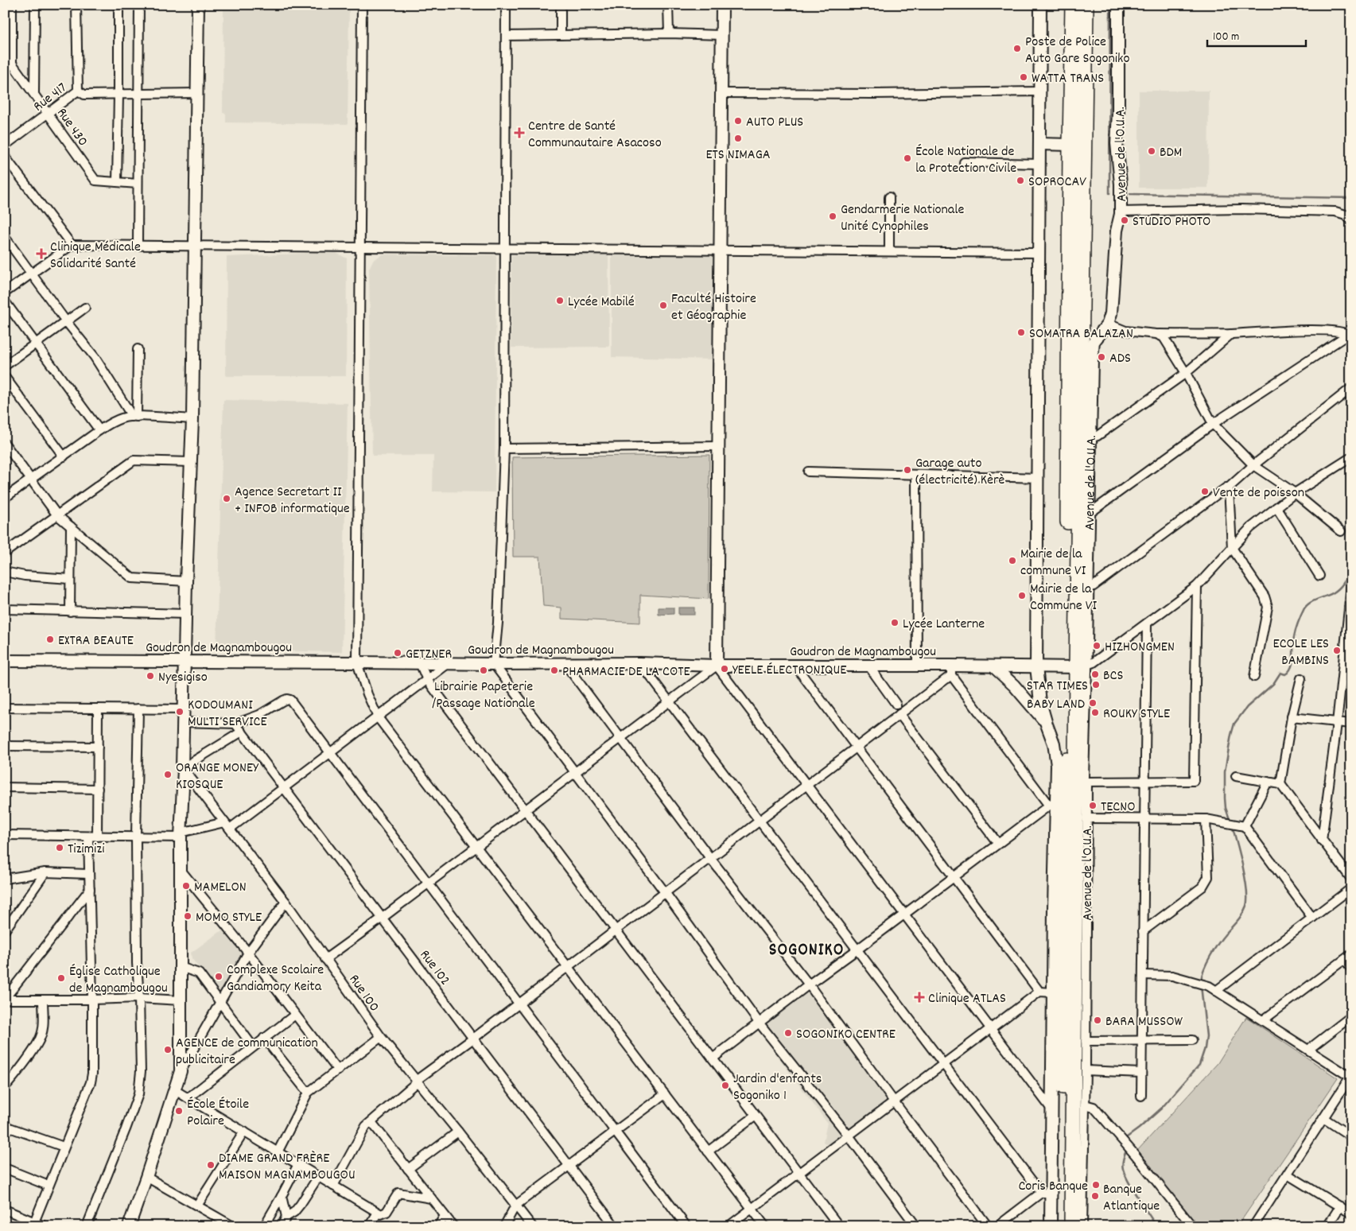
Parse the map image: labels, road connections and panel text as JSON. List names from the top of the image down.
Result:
{
  "streets": {
    "highway": ["Avenue de l'O.U.A."],
    "street": [
      "Rue 417",
      "Rue 430",
      "Goudron de Magnambougou",
      "Rue 102",
      "Rue 100"
    ]
  },
  "crossings": [
    ["Rue 417", "Rue 430"],
    ["Avenue de l'O.U.A.", "Goudron de Magnambougou"]
  ],
  "districts": ["SOGONIKO"],
  "places": {
    "other": [
      "Poste de Police Auto Gare Sogoniko",
      "WATTA TRANS",
      "AUTO PLUS",
      "ETS NIMAGA",
      "BDM",
      "École Nationale de la Protection Civile",
      "SOPROCAV",
      "Gendarmerie Nationale Unité Cynophiles",
      "STUDIO PHOTO",
      "Lycée Mabilé",
      "Faculté Histoire et Géographie",
      "SOMATRA BALAZAN",
      "ADS",
      "Garage auto (électricité) Kèrè",
      "Vente de poisson",
      "Agence Secretart II + INFOB informatique",
      "Mairie de la commune VI",
      "Mairie de la Commune VI",
      "Lycée Lanterne",
      "EXTRA BEAUTE",
      "HIZHONGMEN",
      "ECOLE LES BAMBINS",
      "GETZNER",
      "YEELE ÉLECTRONIQUE",
      "Librairie Papeterie /Passage Nationale",
      "PHARMACIE DE LA COTE",
      "BCS",
      "Nyesigiso",
      "STAR TIMES",
      "BABY LAND",
      "KODOUMANI MULTI SERVICE",
      "ROUKY STYLE",
      "ORANGE MONEY KIOSQUE",
      "TECNO",
      "Tizimizi",
      "MAMELON",
      "MOMO STYLE",
      "Complexe Scolaire Gandiamory Keita",
      "Église Catholique de Magnambougou",
      "BARA MUSSOW",
      "SOGONIKO CENTRE",
      "AGENCE de communication publicitaire",
      "Jardin d'enfants Sogoniko 1",
      "École Étoile Polaire",
      "DIAME GRAND FRÈRE MAISON MAGNAMBOUGOU",
      "Coris Banque",
      "Banque Atlantique"
    ],
    "health": ["Centre de Santé Communautaire Asacoso", "Clinique Médicale Solidarité Santé", "Clinique ATLAS"]
  },
  "scale_bar": "100 m"
}
